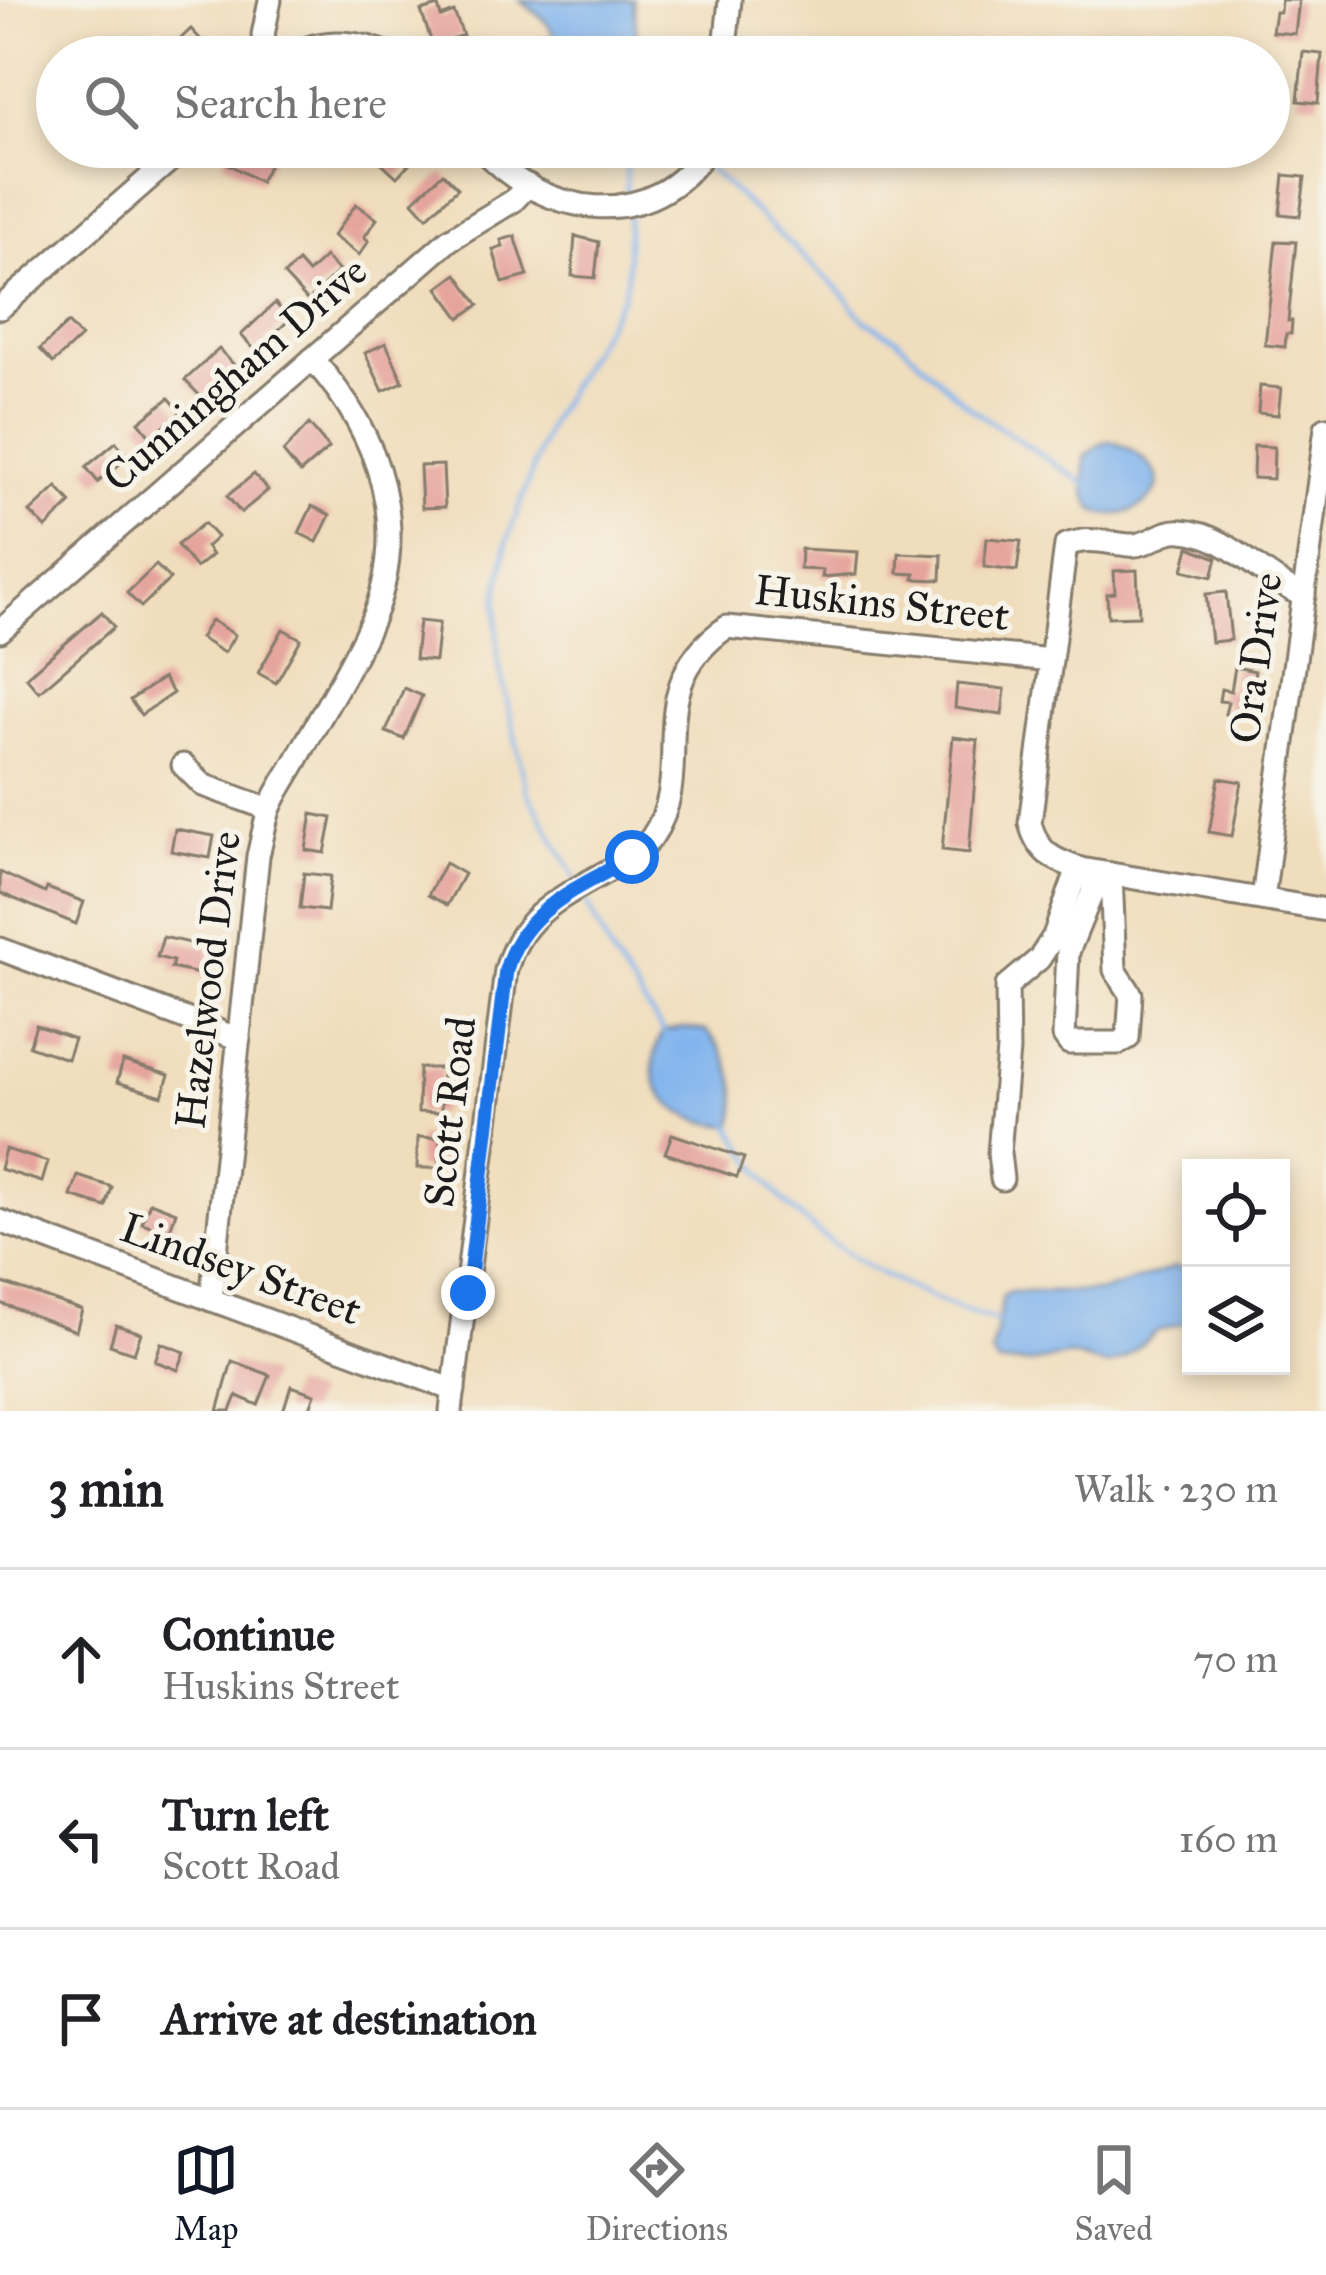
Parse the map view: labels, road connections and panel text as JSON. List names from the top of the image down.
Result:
{
  "streets": {
    "street": [
      "Cunningham Drive",
      "Huskins Street",
      "Ora Drive",
      "Hazelwood Drive",
      "Scott Road",
      "Lindsey Street"
    ]
  },
  "crossings": [
    ["Cunningham Drive", "Hazelwood Drive"],
    ["Huskins Street", "Scott Road"],
    ["Hazelwood Drive", "Lindsey Street"],
    ["Scott Road", "Lindsey Street"]
  ],
  "page": {
    "search": "Search here",
    "heading": ["3 min", "Walk · 230 m"],
    "list": [
      ["Continue", "Huskins Street", "70 m"],
      ["Turn left", "Scott Road", "160 m"],
      "Arrive at destination"
    ],
    "nav": ["Map", "Directions", "Saved"]
  }
}
